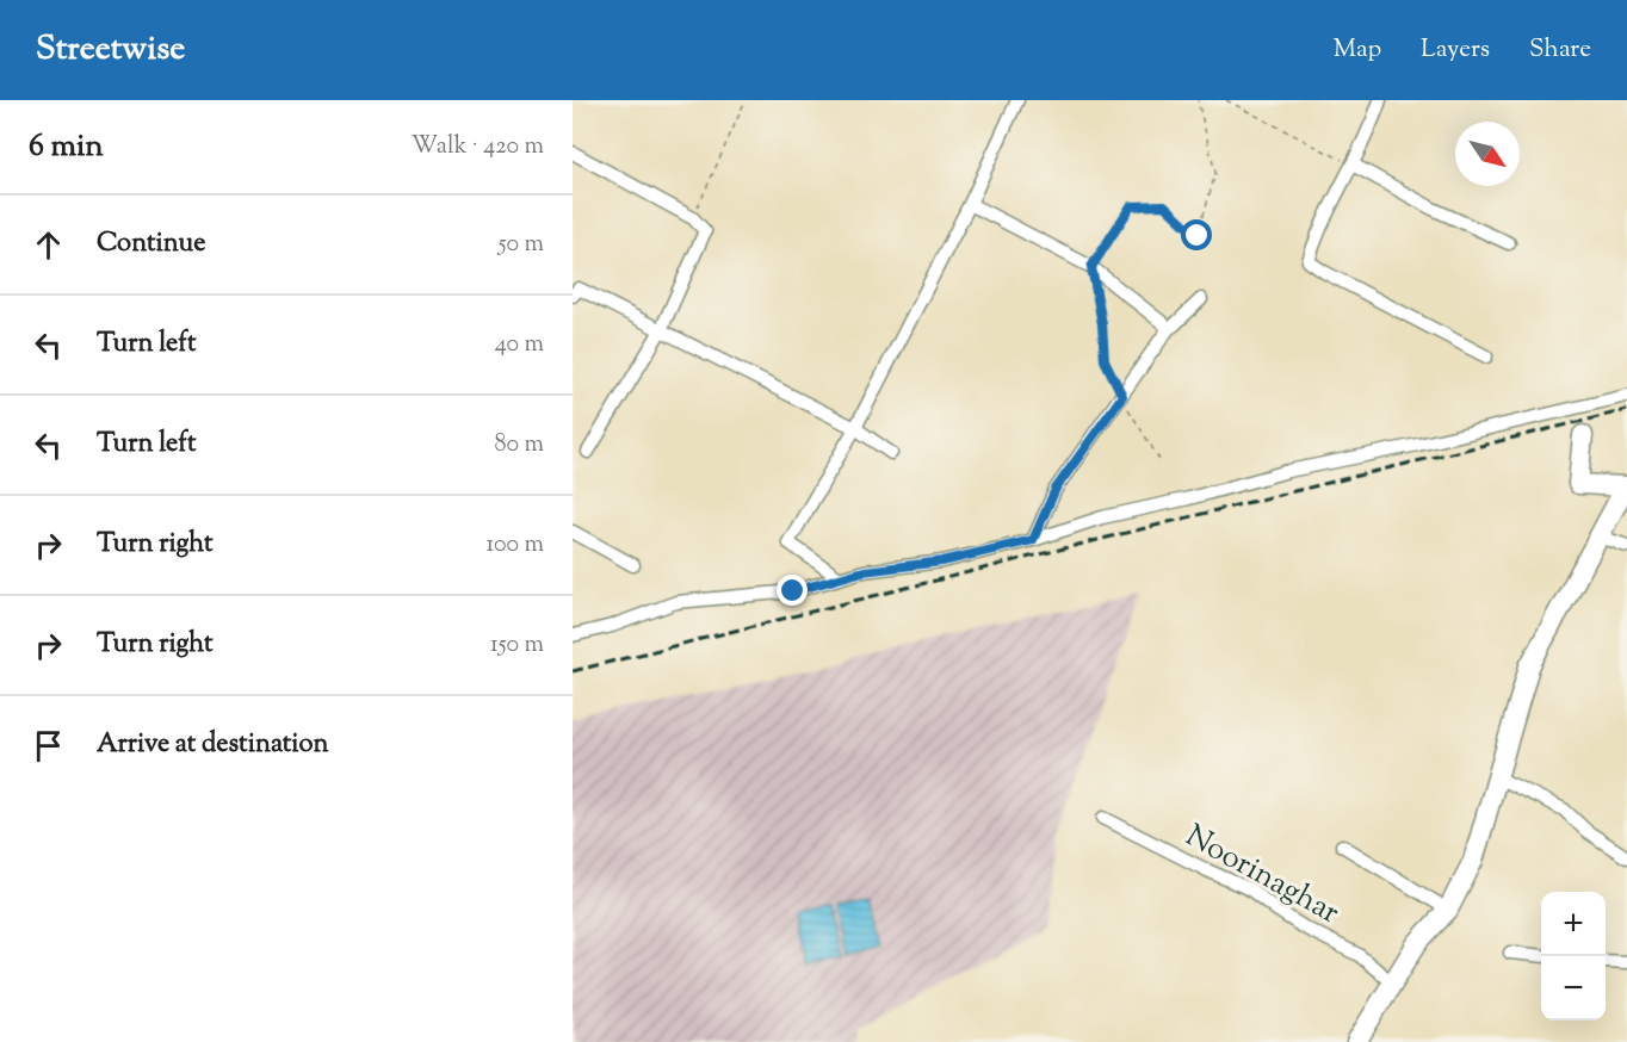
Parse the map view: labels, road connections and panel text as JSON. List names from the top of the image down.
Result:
{
  "streets": {
    "street": ["Noorinaghar"]
  },
  "north": "bottom right",
  "page": {
    "header": "Streetwise",
    "nav": ["Map", "Layers", "Share"],
    "heading": ["6 min", "Walk · 420 m"],
    "list": [
      ["Continue", "50 m"],
      ["Turn left", "40 m"],
      ["Turn left", "80 m"],
      ["Turn right", "100 m"],
      ["Turn right", "150 m"],
      "Arrive at destination"
    ],
    "map_buttons": ["+", "−"]
  }
}
